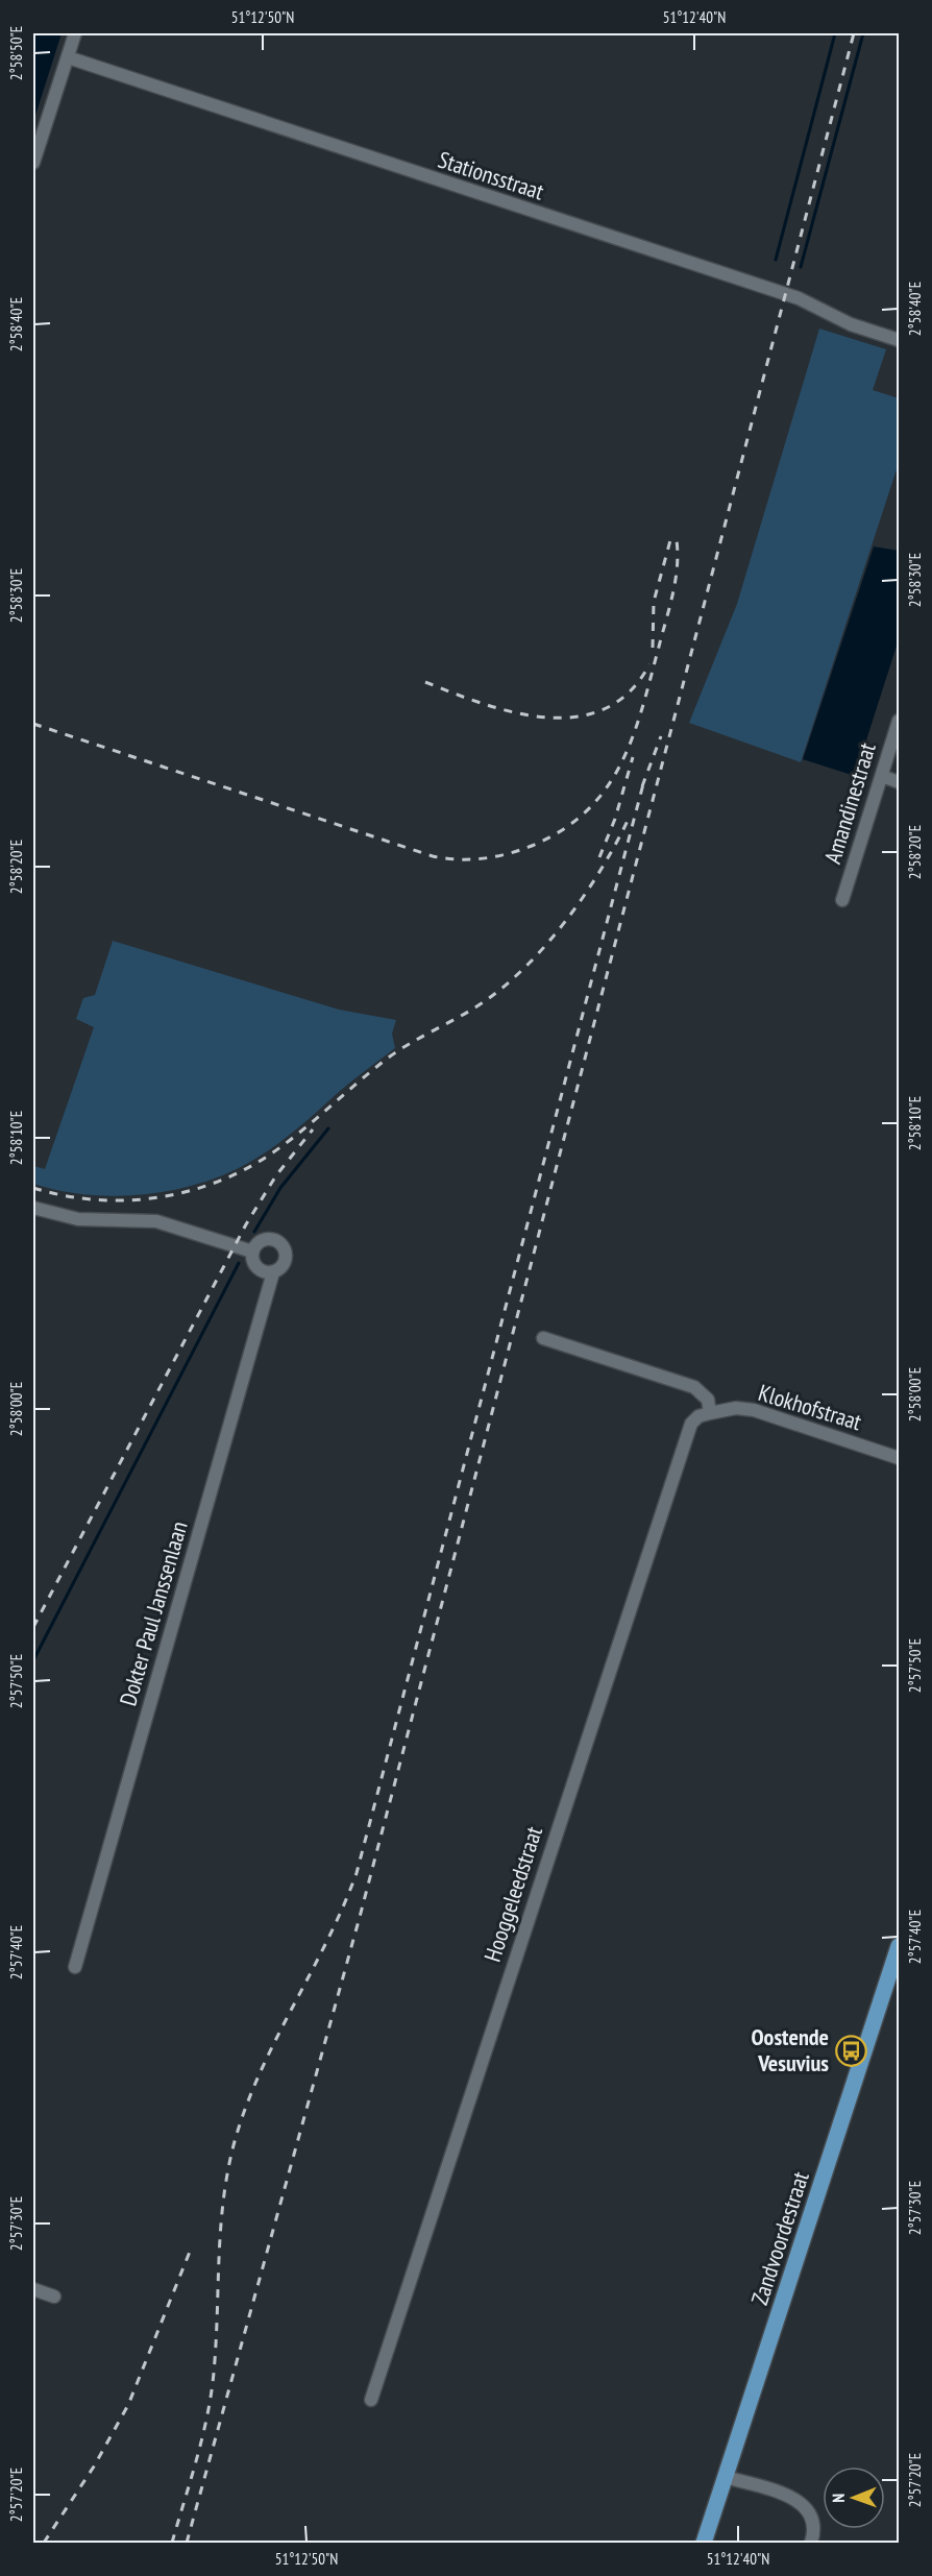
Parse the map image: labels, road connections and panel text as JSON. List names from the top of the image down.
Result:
{
  "streets": {
    "main road": ["Zandvoordestraat"],
    "street": [
      "Stationsstraat",
      "Amandinestraat",
      "Klokhofstraat",
      "Dokter Paul Janssenlaan",
      "Hooggeleedstraat"
    ]
  },
  "crossings": [
    ["Klokhofstraat", "Hooggeleedstraat"]
  ],
  "places": {
    "bus stop": ["Oostende Vesuvius"]
  },
  "north": "left",
  "coordinates": [
    "51°12'50\"N",
    "51°12'40\"N",
    "2°58'50\"E",
    "2°58'40\"E",
    "2°58'30\"E",
    "2°58'20\"E",
    "2°58'10\"E",
    "2°58'00\"E",
    "2°57'50\"E",
    "2°57'40\"E",
    "2°57'30\"E",
    "2°57'20\"E"
  ]
}
